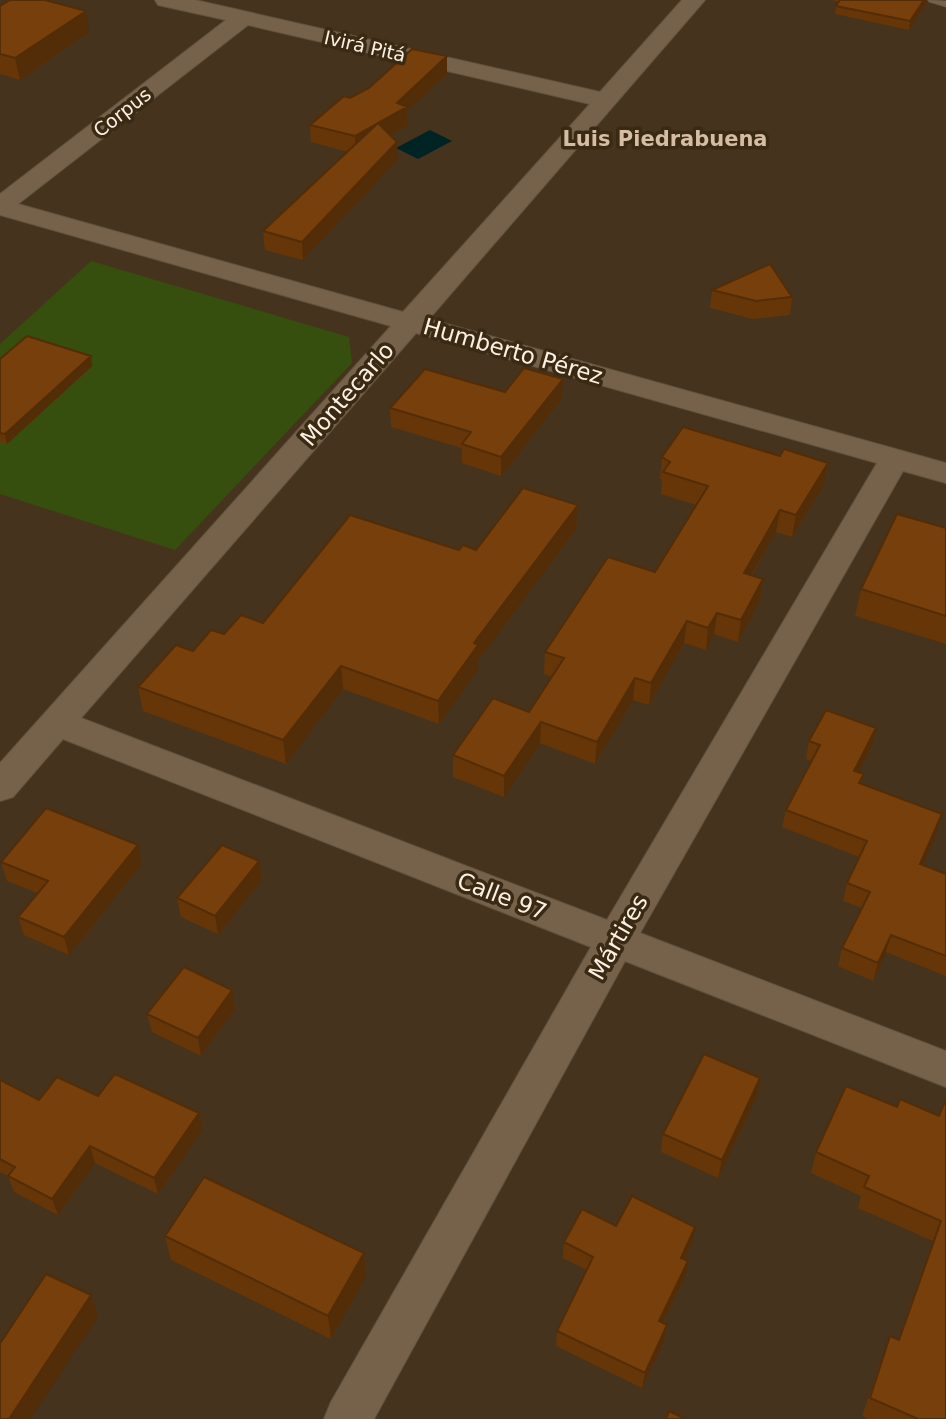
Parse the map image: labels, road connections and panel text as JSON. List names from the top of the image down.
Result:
{
  "streets": {
    "street": [
      "Ivirá Pitá",
      "Corpus",
      "Humberto Pérez",
      "Montecarlo",
      "Calle 97",
      "Mártires"
    ]
  },
  "crossings": [
    ["Ivirá Pitá", "Corpus"],
    ["Ivirá Pitá", "Montecarlo"],
    ["Corpus", "Humberto Pérez"],
    ["Humberto Pérez", "Montecarlo"],
    ["Humberto Pérez", "Mártires"],
    ["Montecarlo", "Calle 97"],
    ["Calle 97", "Mártires"]
  ],
  "districts": ["Luis Piedrabuena"]
}
